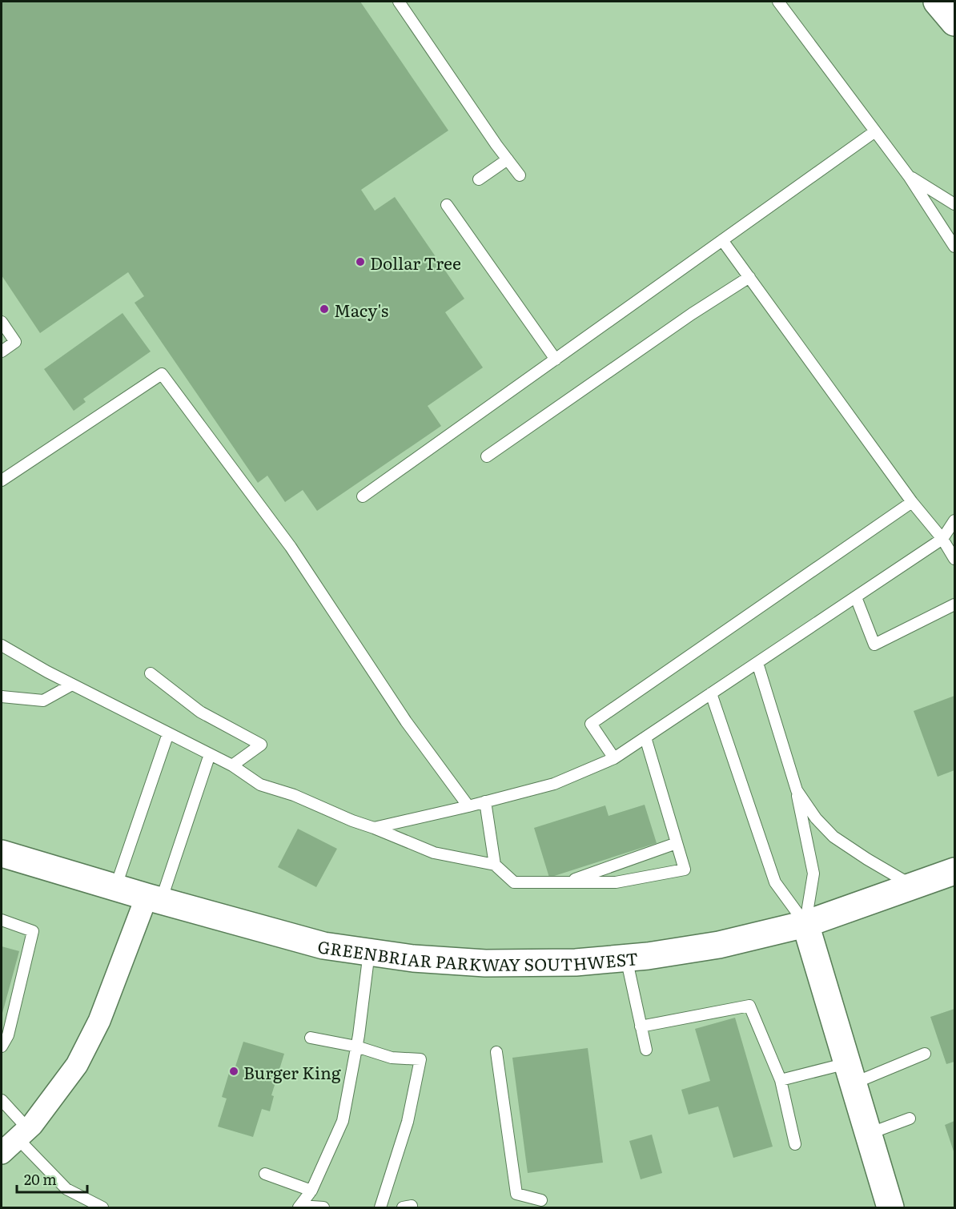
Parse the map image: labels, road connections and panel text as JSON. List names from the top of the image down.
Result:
{
  "streets": {
    "main road": ["GREENBRIAR PARKWAY SOUTHWEST"]
  },
  "places": ["Dollar Tree", "Macy's", "Burger King"],
  "scale_bar": "20 m"
}
